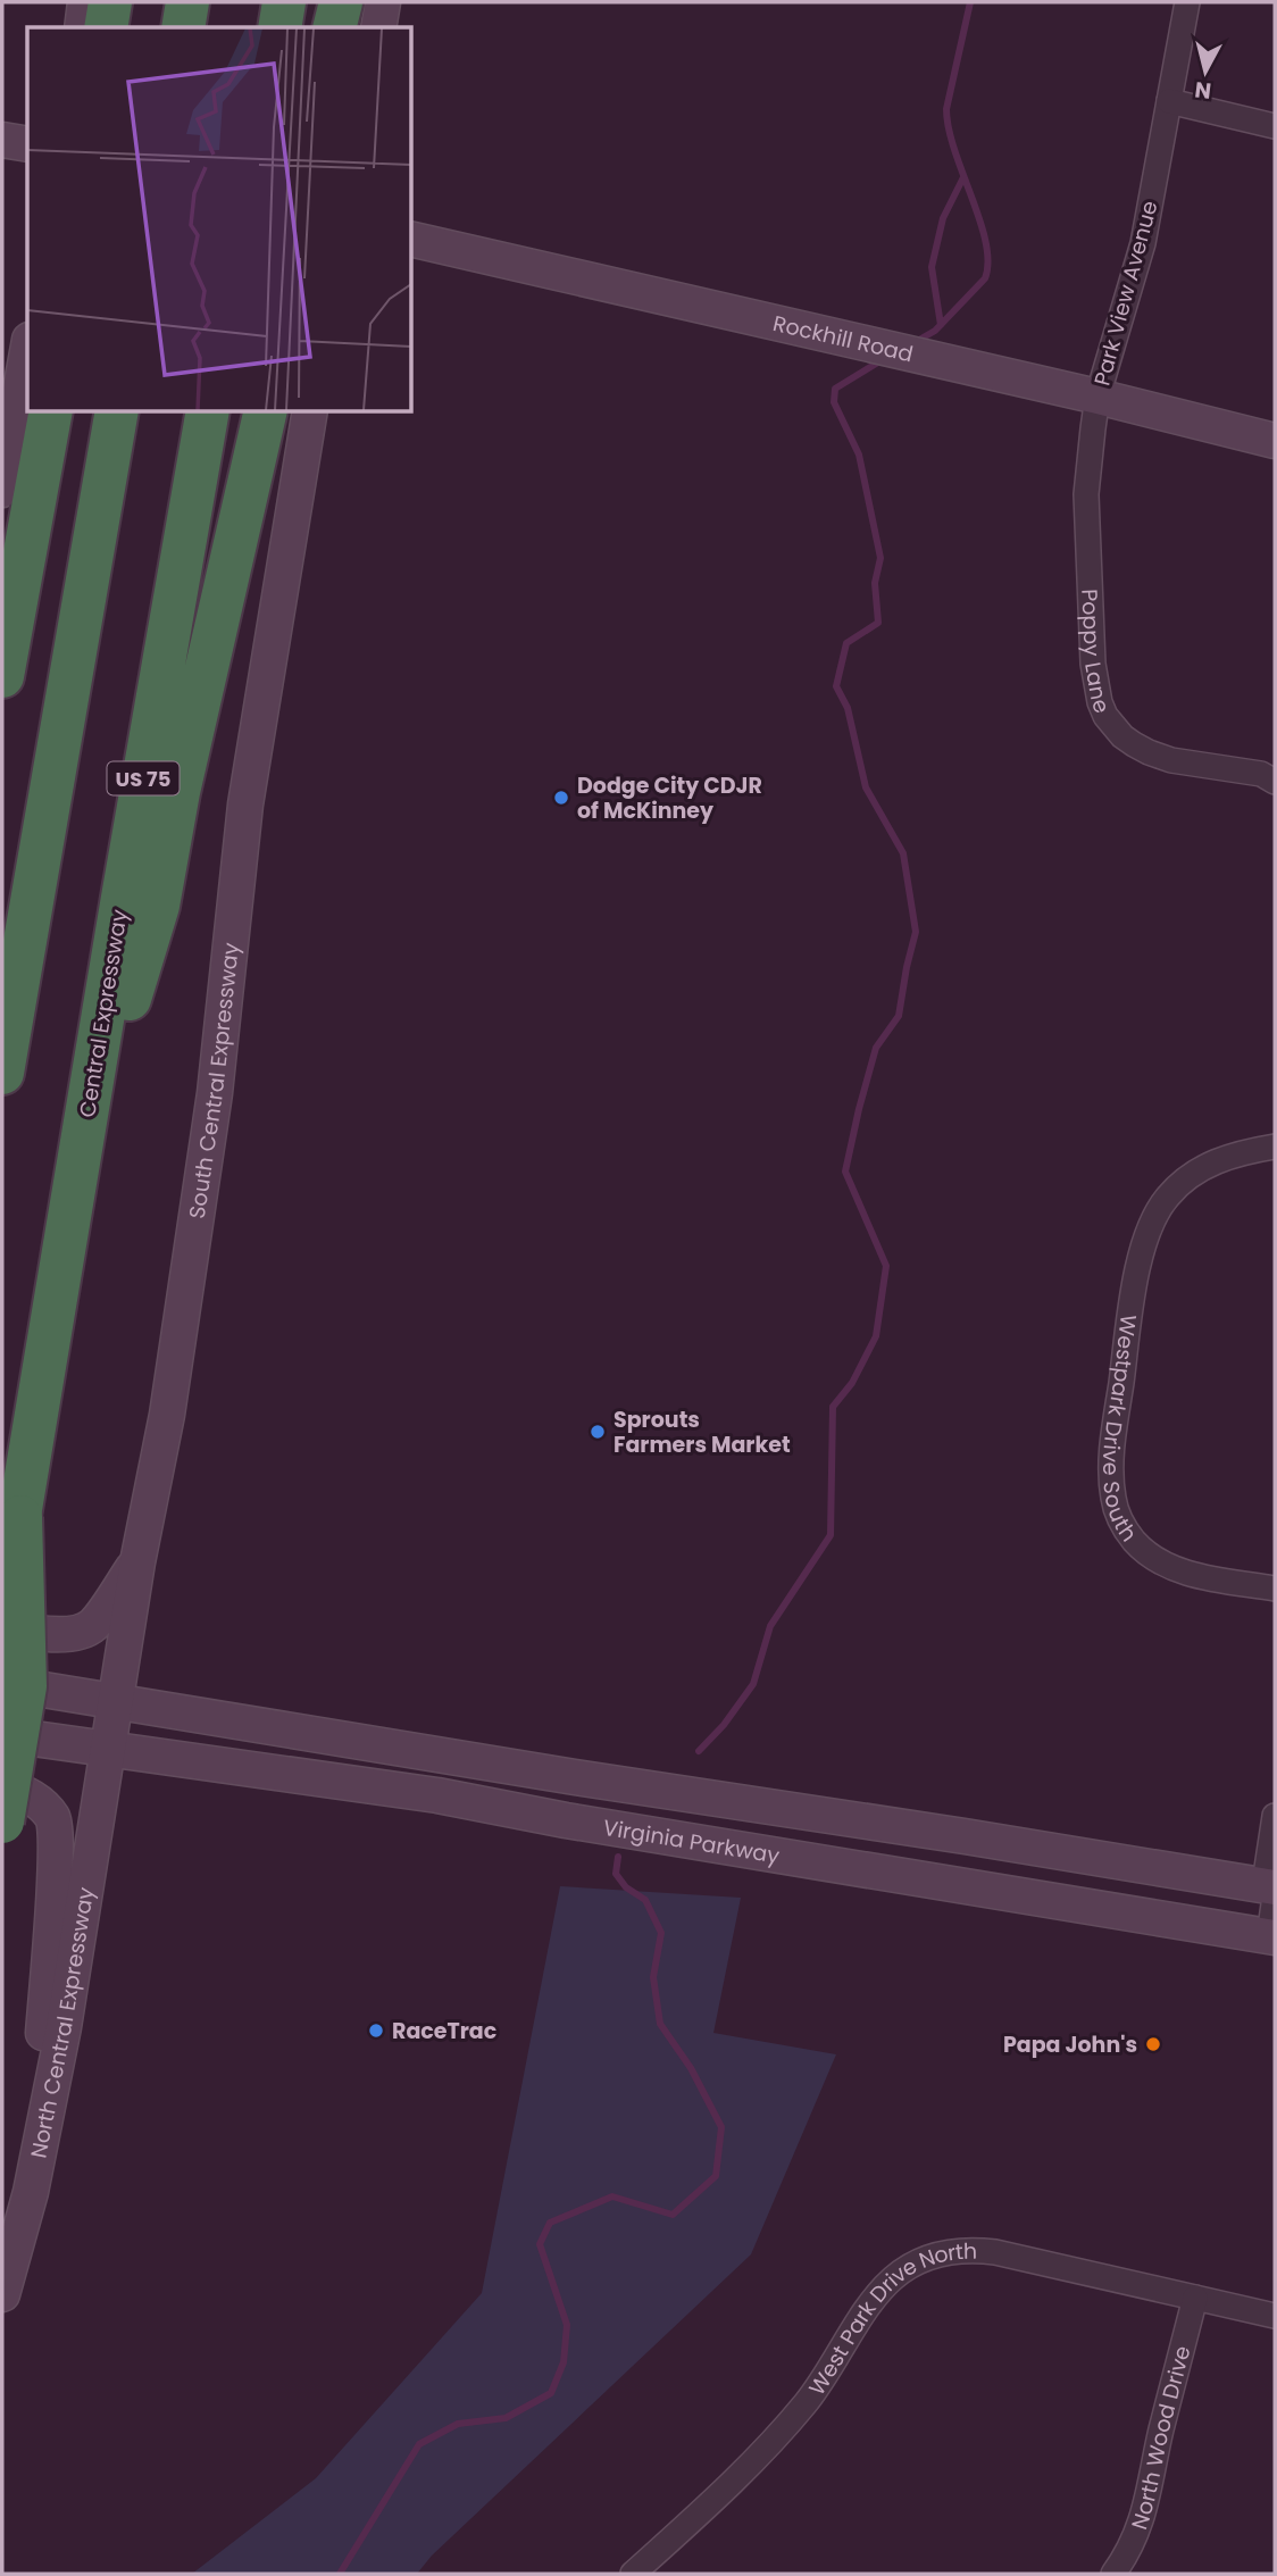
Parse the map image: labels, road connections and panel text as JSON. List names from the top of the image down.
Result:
{
  "streets": {
    "highway": ["US 75", "Central Expressway"],
    "main road": [
      "Rockhill Road",
      "South Central Expressway",
      "Virginia Parkway",
      "North Central Expressway"
    ],
    "street": [
      "Park View Avenue",
      "Poppy Lane",
      "Westpark Drive South",
      "West Park Drive North",
      "North Wood Drive"
    ]
  },
  "crossings": [
    ["Park View Avenue", "Rockhill Road"],
    ["Park View Avenue", "Poppy Lane"],
    ["Rockhill Road", "Poppy Lane"],
    ["South Central Expressway", "Virginia Parkway"],
    ["South Central Expressway", "North Central Expressway"],
    ["Virginia Parkway", "North Central Expressway"],
    ["West Park Drive North", "North Wood Drive"]
  ],
  "places": [
    "Dodge City CDJR of McKinney",
    "Sprouts Farmers Market",
    "RaceTrac",
    "Papa John's"
  ],
  "north": "bottom"
}
